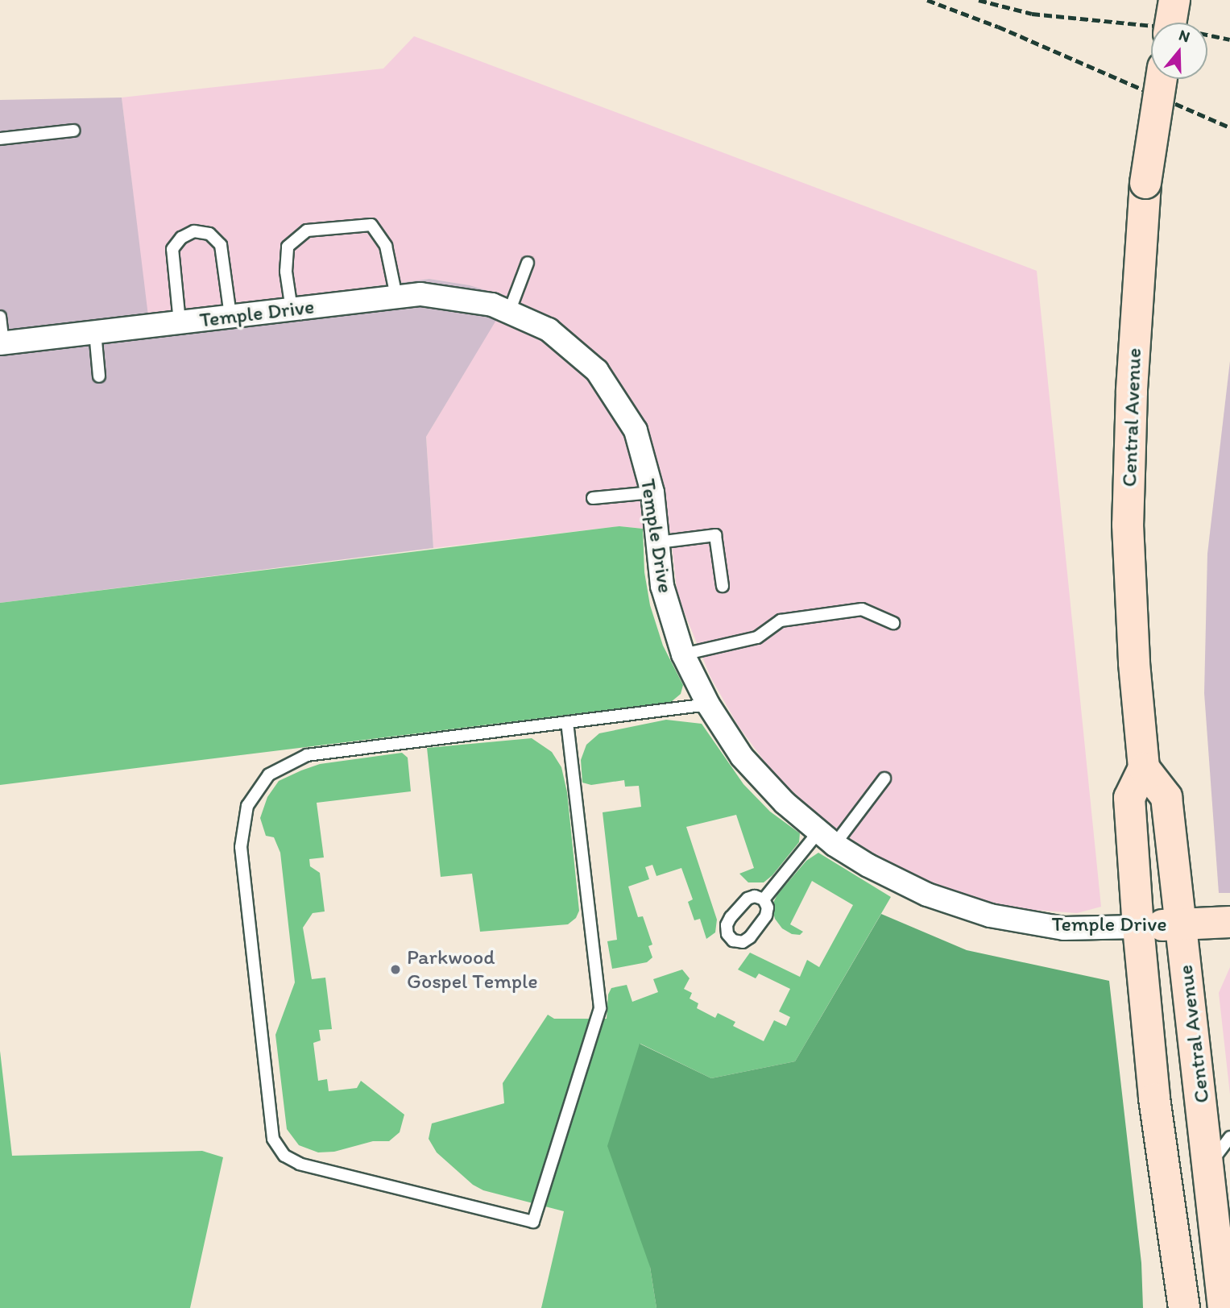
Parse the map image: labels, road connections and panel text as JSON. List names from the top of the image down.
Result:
{
  "streets": {
    "street": ["Temple Drive", "Central Avenue"]
  },
  "crossings": [
    ["Temple Drive", "Central Avenue"]
  ],
  "places": ["Parkwood Gospel Temple"],
  "north": "top"
}
